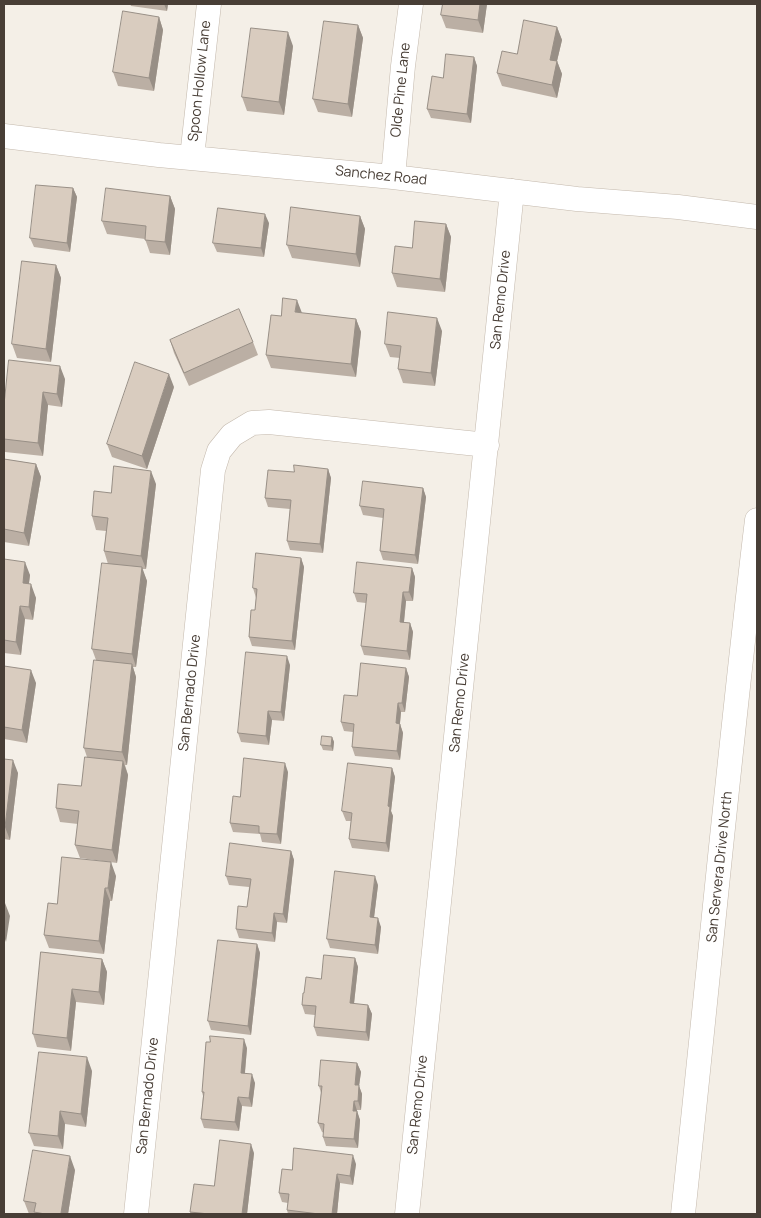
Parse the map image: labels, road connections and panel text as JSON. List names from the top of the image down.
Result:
{
  "streets": {
    "street": [
      "Spoon Hollow Lane",
      "Olde Pine Lane",
      "Sanchez Road",
      "San Remo Drive",
      "San Bernado Drive",
      "San Servera Drive North"
    ]
  },
  "crossings": [
    ["Spoon Hollow Lane", "Sanchez Road"],
    ["Olde Pine Lane", "Sanchez Road"],
    ["Sanchez Road", "San Remo Drive"],
    ["San Remo Drive", "San Bernado Drive"]
  ]
}
